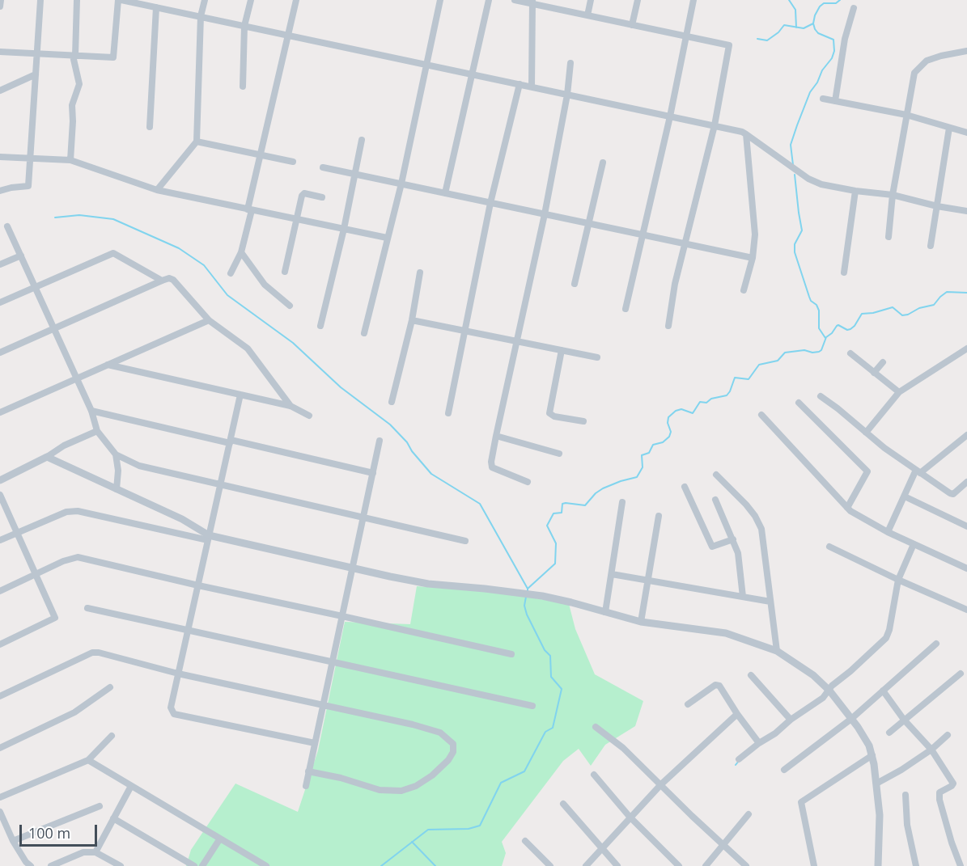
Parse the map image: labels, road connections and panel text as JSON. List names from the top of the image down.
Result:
{
  "scale_bar": "100 m"
}
